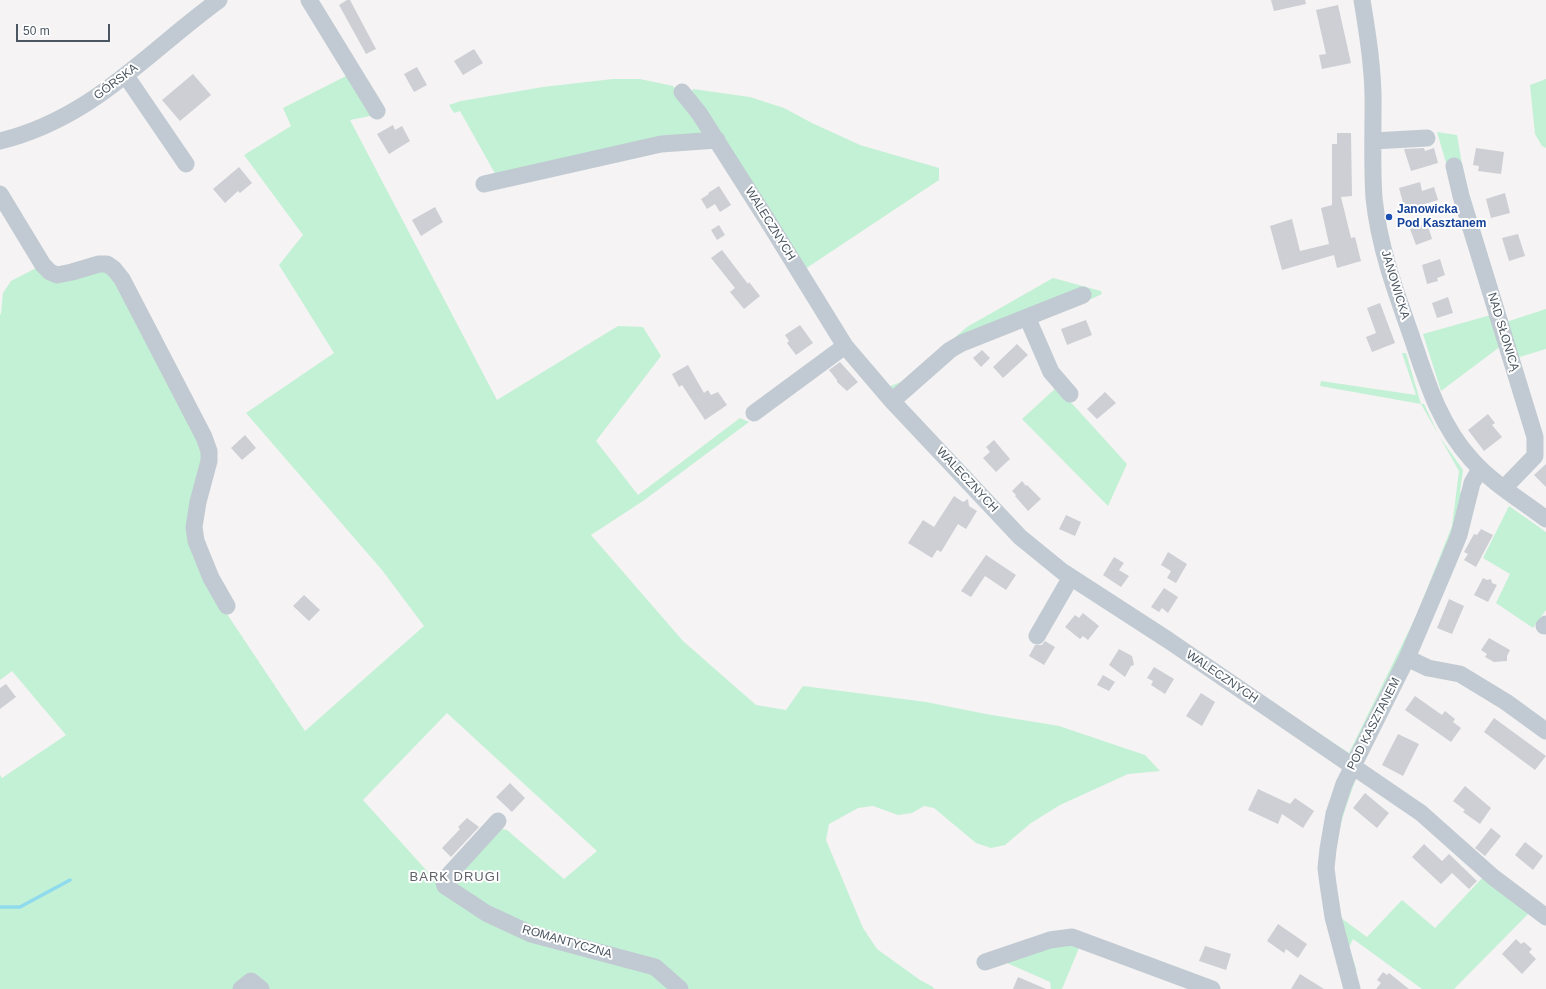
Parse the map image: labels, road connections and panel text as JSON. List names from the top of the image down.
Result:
{
  "streets": {
    "street": [
      "GÓRSKA",
      "WALECZNYCH",
      "JANOWICKA",
      "NAD SŁONICĄ",
      "POD KASZTANEM",
      "ROMANTYCZNA"
    ]
  },
  "crossings": [
    ["WALECZNYCH", "POD KASZTANEM"],
    ["JANOWICKA", "NAD SŁONICĄ"],
    ["JANOWICKA", "POD KASZTANEM"]
  ],
  "districts": ["BARK DRUGI"],
  "places": ["Janowicka Pod Kasztanem"],
  "scale_bar": "50 m"
}
